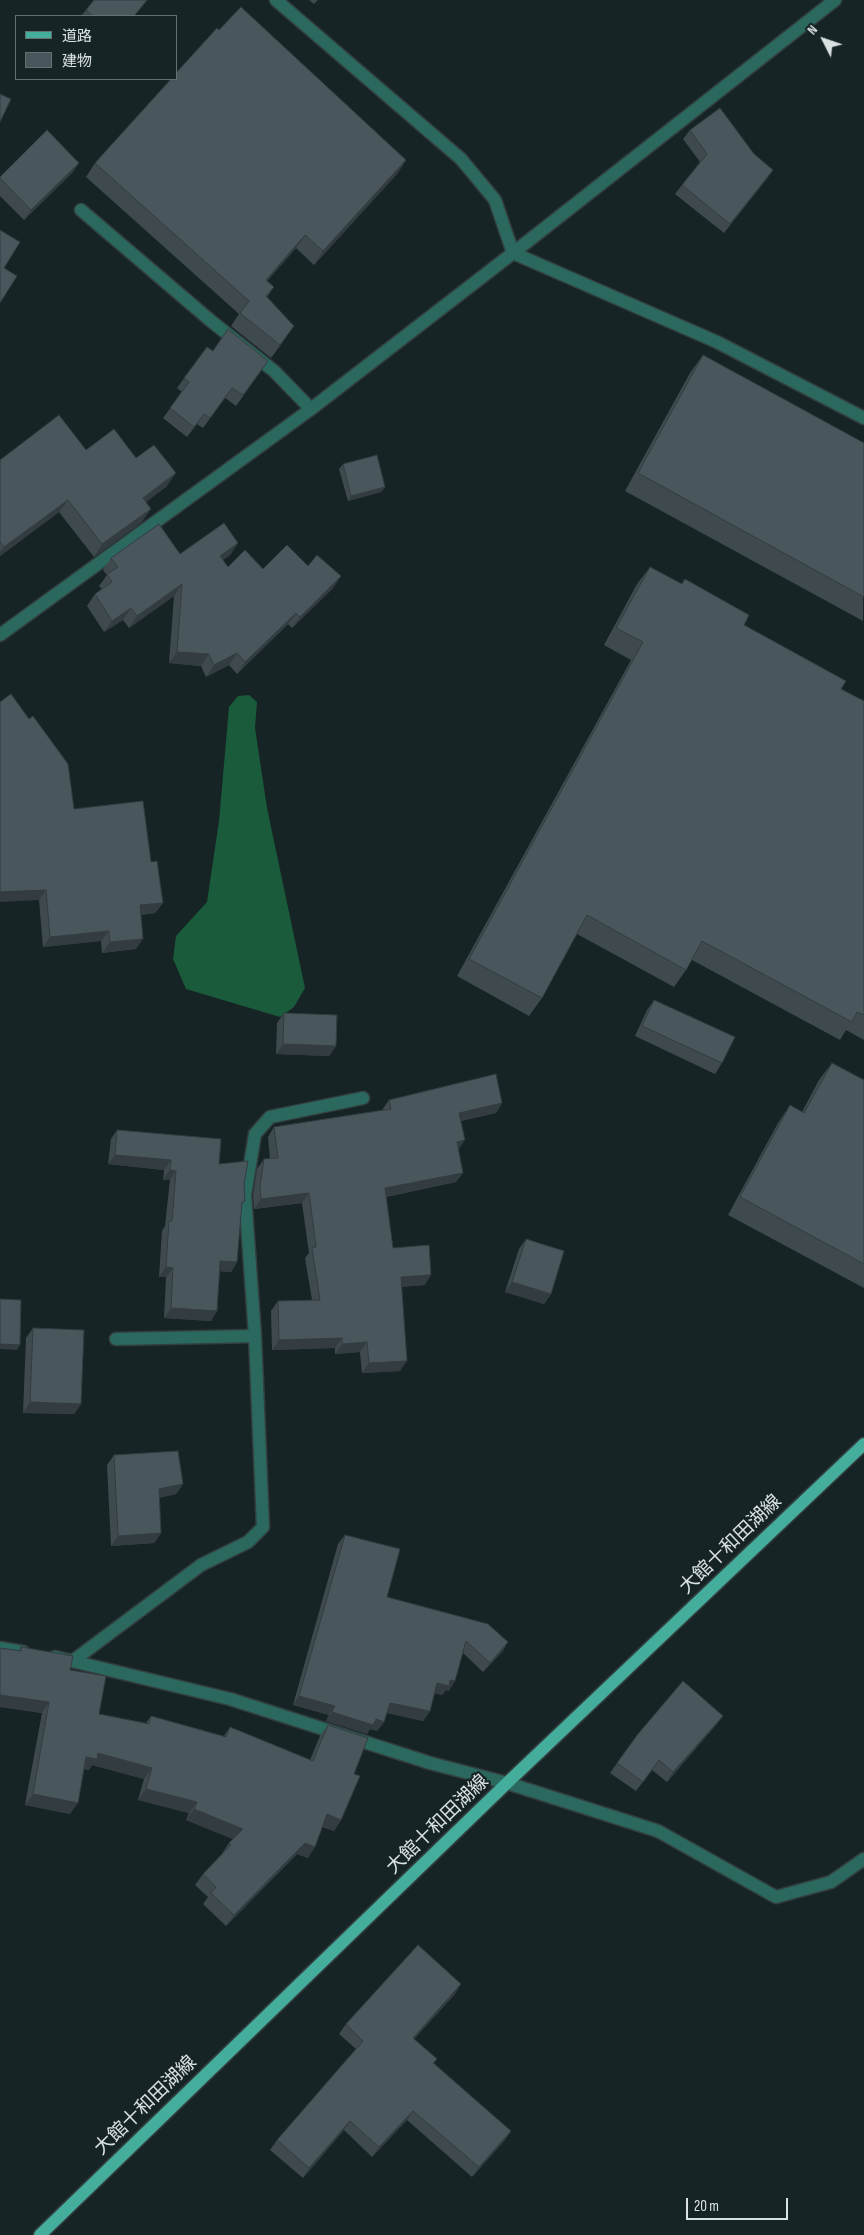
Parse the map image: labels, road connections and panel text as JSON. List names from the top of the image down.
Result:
{
  "streets": {
    "main road": ["大館十和田湖線"]
  },
  "legend": ["道路", "建物"],
  "scale_bar": "20 m",
  "north": "top left"
}
